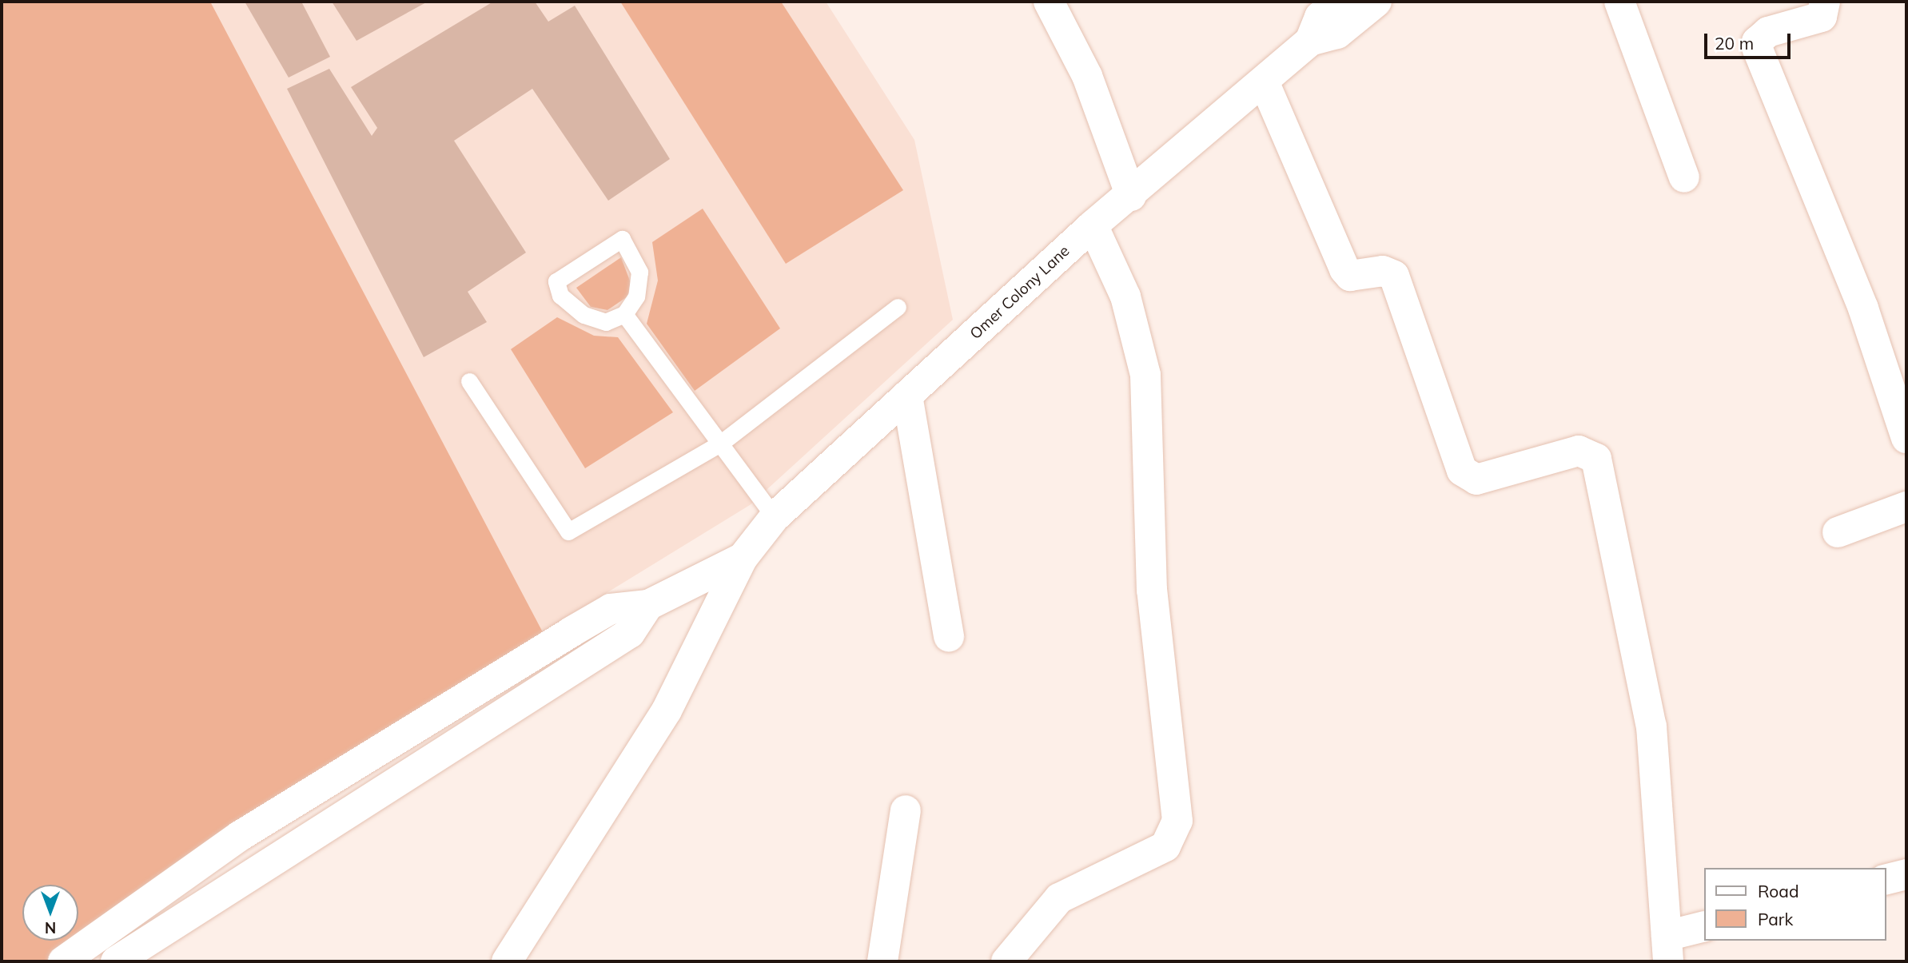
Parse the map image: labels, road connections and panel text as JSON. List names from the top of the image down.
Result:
{
  "streets": {
    "street": ["Omer Colony Lane"]
  },
  "legend": ["Road", "Park"],
  "scale_bar": "20 m",
  "north": "bottom"
}
